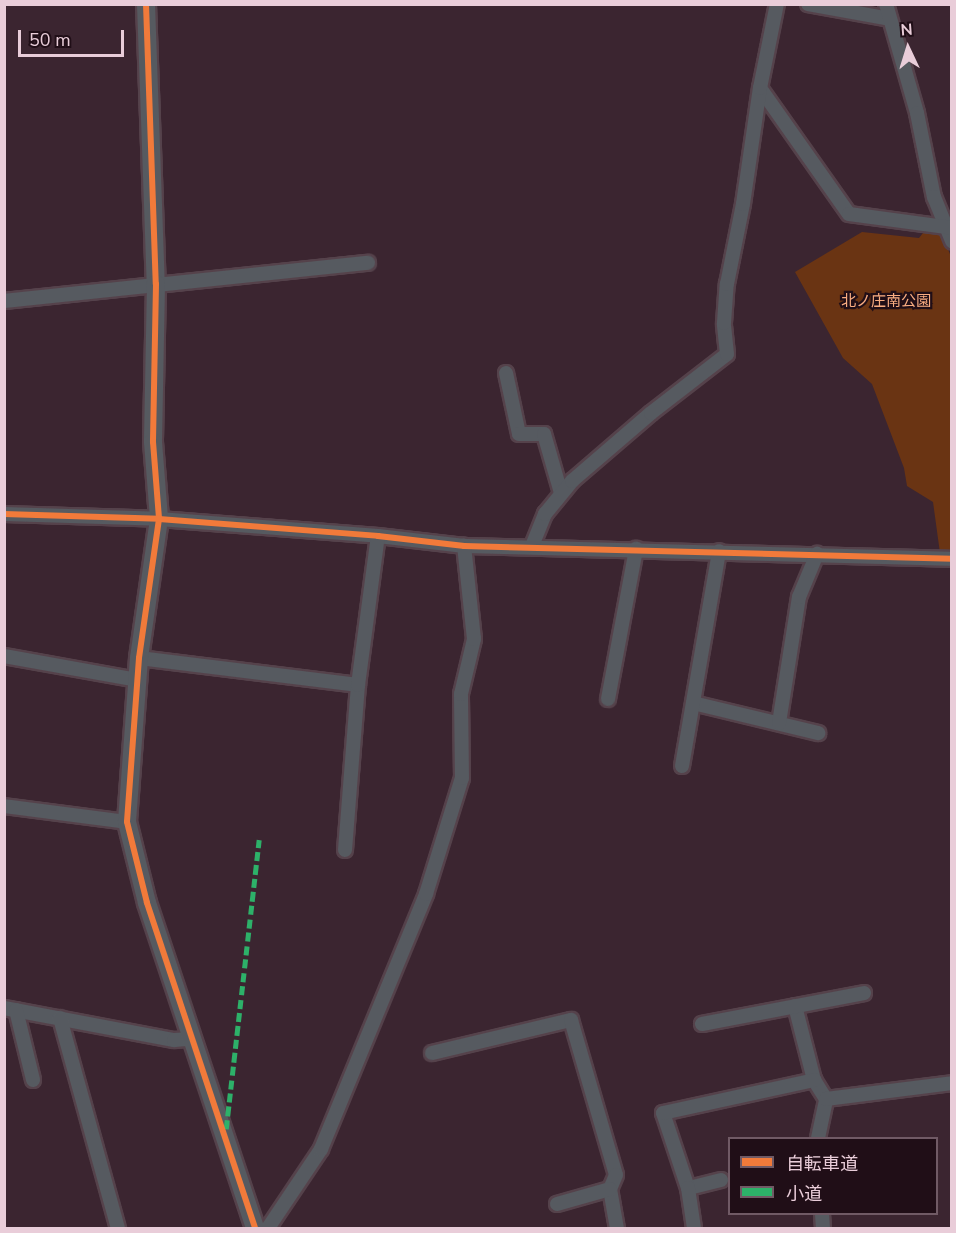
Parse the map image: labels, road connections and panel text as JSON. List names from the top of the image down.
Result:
{
  "parks": ["北ノ庄南公園"],
  "legend": ["自転車道", "小道"],
  "scale_bar": "50 m",
  "north": "top"
}
